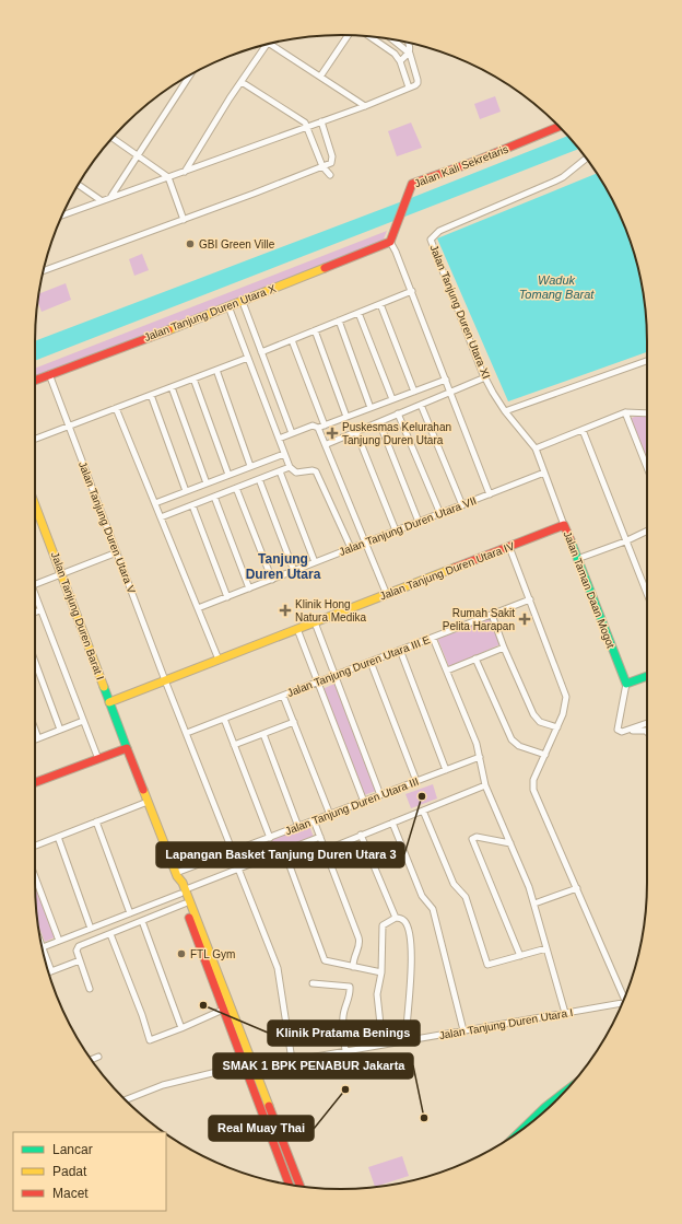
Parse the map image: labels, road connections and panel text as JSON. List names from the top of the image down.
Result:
{
  "streets": {
    "main road": [
      "Jalan Kali Sekretaris",
      "Jalan Tanjung Duren Utara X",
      "Jalan Tanjung Duren Utara IV",
      "Jalan Taman Daan Mogot",
      "Jalan Tanjung Duren Barat I"
    ],
    "street": [
      "Jalan Tanjung Duren Utara XI",
      "Jalan Tanjung Duren Utara VII",
      "Jalan Tanjung Duren Utara V",
      "Jalan Tanjung Duren Utara III E",
      "Jalan Tanjung Duren Utara III",
      "Jalan Tanjung Duren Utara I"
    ]
  },
  "crossings": [
    ["Jalan Kali Sekretaris", "Jalan Tanjung Duren Utara X"],
    ["Jalan Tanjung Duren Utara XI", "Jalan Taman Daan Mogot"],
    ["Jalan Tanjung Duren Utara X", "Jalan Tanjung Duren Utara V"],
    ["Jalan Tanjung Duren Utara VII", "Jalan Taman Daan Mogot"],
    ["Jalan Tanjung Duren Utara V", "Jalan Tanjung Duren Utara IV"],
    ["Jalan Tanjung Duren Utara V", "Jalan Tanjung Duren Utara III E"],
    ["Jalan Tanjung Duren Utara V", "Jalan Tanjung Duren Utara III"],
    ["Jalan Tanjung Duren Utara IV", "Jalan Taman Daan Mogot"],
    ["Jalan Tanjung Duren Utara IV", "Jalan Tanjung Duren Barat I"],
    ["Jalan Tanjung Duren Barat I", "Jalan Tanjung Duren Utara III"]
  ],
  "districts": ["Tanjung Duren Utara"],
  "water": ["Waduk Tomang Barat"],
  "places": {
    "other": [
      "GBI Green Ville",
      "Lapangan Basket Tanjung Duren Utara 3",
      "FTL Gym",
      "Klinik Pratama Benings",
      "Real Muay Thai",
      "SMAK 1 BPK PENABUR Jakarta"
    ],
    "health": ["Puskesmas Kelurahan Tanjung Duren Utara", "Klinik Hong Natura Medika", "Rumah Sakit Pelita Harapan"]
  },
  "legend": ["Lancar", "Padat", "Macet"]
}
